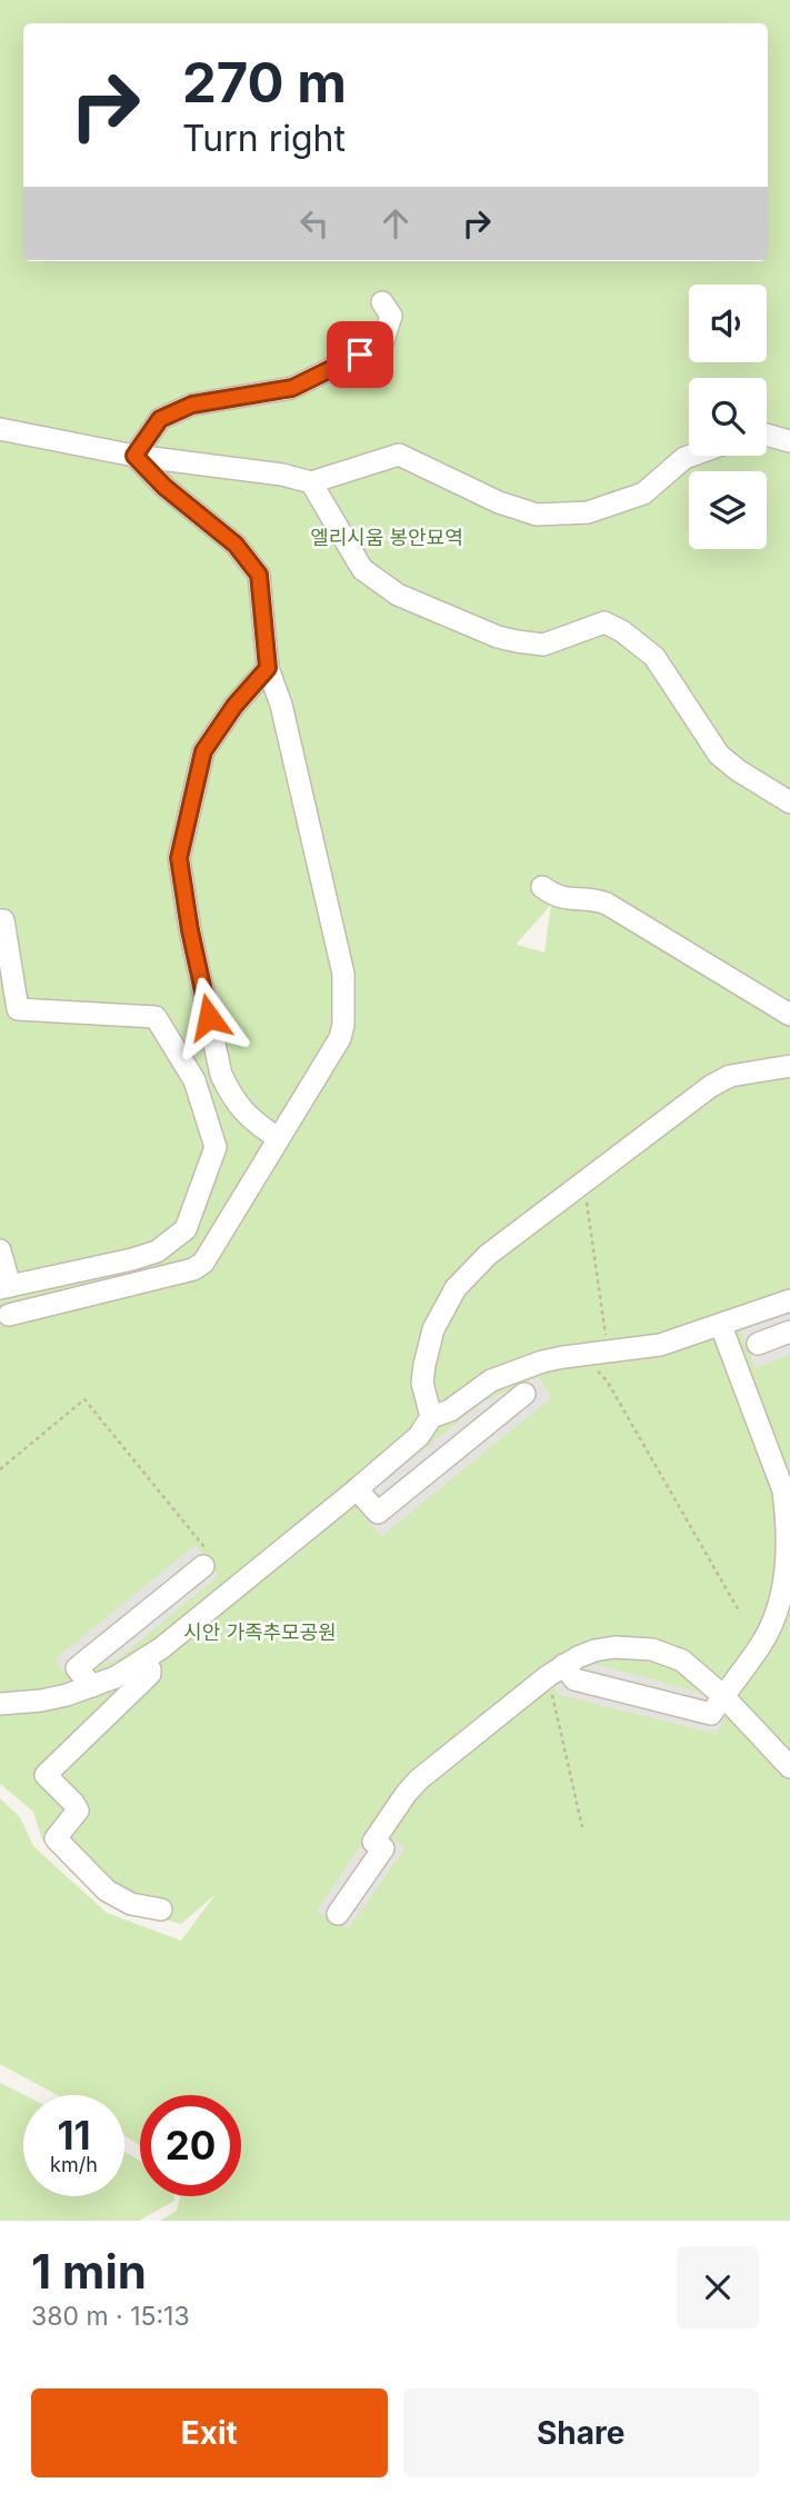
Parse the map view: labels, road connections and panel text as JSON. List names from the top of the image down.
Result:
{
  "parks": ["엘리시움 봉안묘역", "시안 가족추모공원"],
  "page": {
    "turn": ["270 m", "Turn right"],
    "speed": "11 km/h",
    "limit": "20",
    "heading": ["1 min", "380 m · 15:13"],
    "buttons": ["Exit", "Share"]
  }
}
